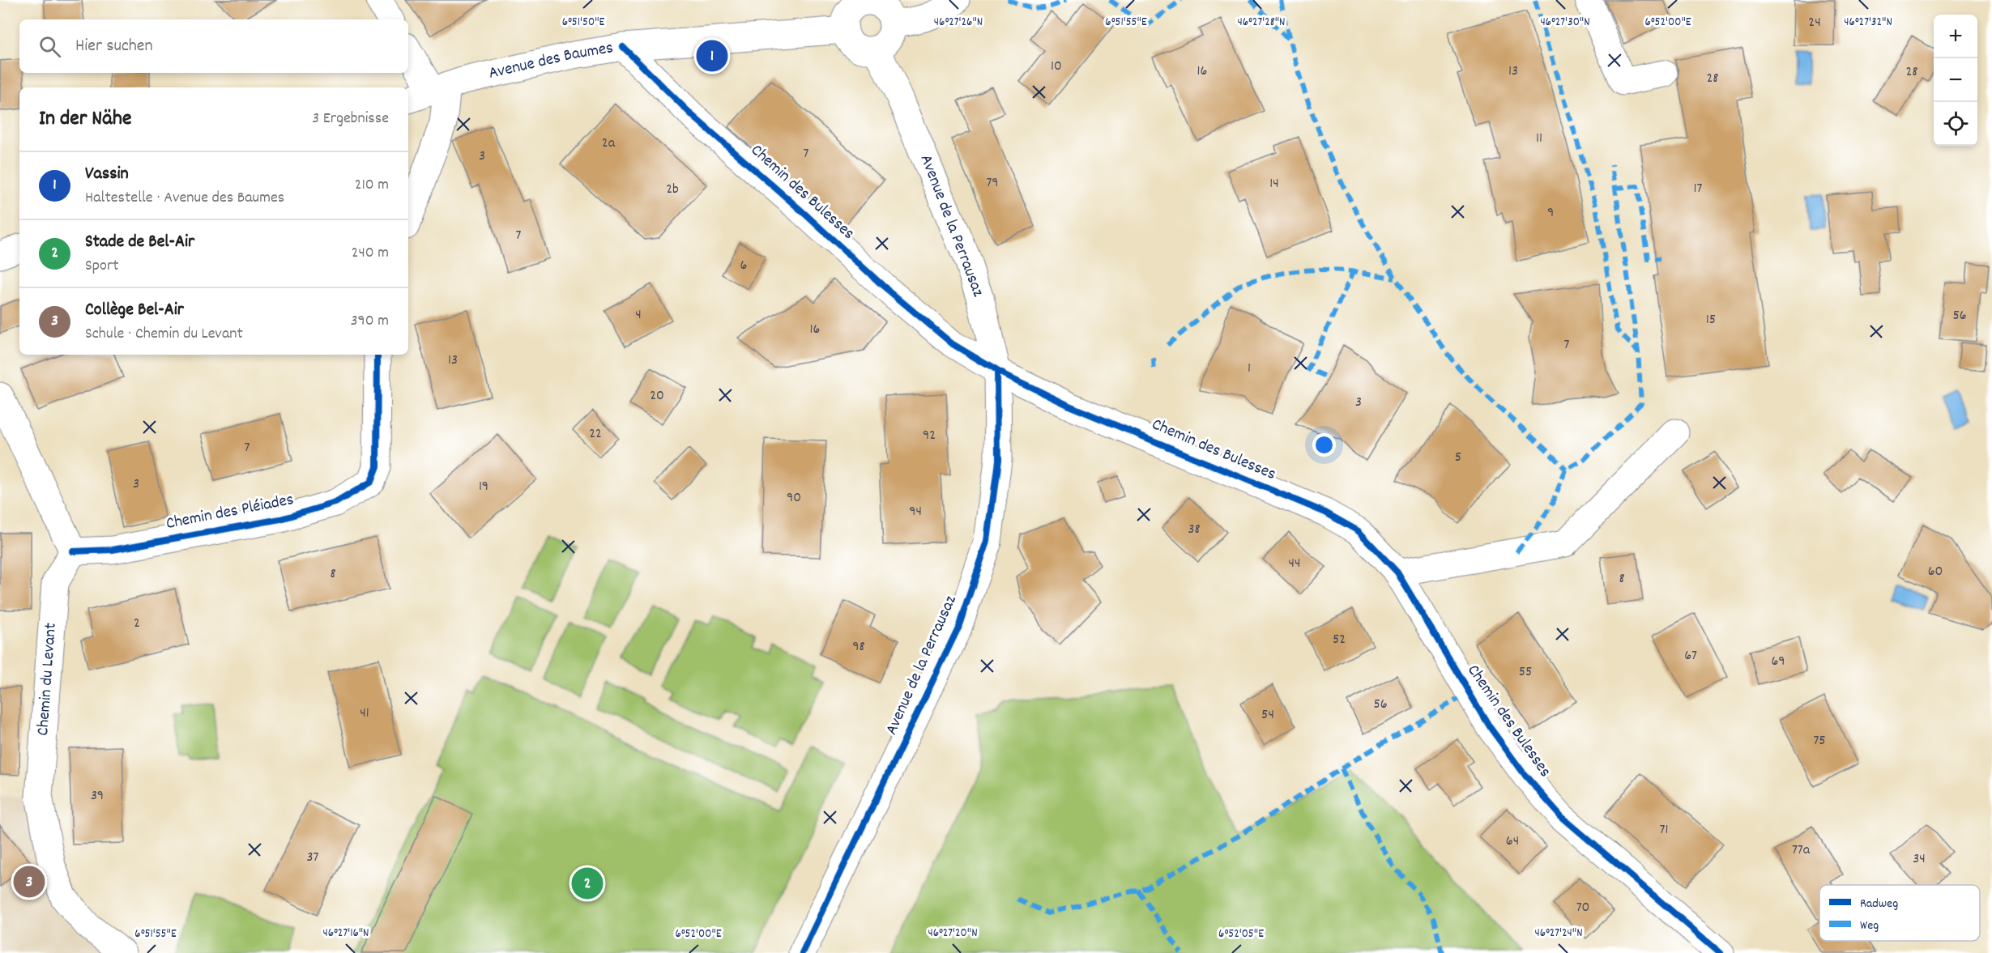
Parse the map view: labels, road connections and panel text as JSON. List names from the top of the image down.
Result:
{
  "streets": {
    "street": [
      "Avenue des Baumes",
      "Chemin des Bulesses",
      "Avenue de la Perrausaz",
      "Chemin des Pléiades",
      "Chemin du Levant"
    ]
  },
  "crossings": [
    ["Avenue des Baumes", "Chemin des Bulesses"],
    ["Avenue des Baumes", "Avenue de la Perrausaz"],
    ["Chemin des Bulesses", "Avenue de la Perrausaz"],
    ["Chemin des Pléiades", "Chemin du Levant"]
  ],
  "house_numbers": [
    "24",
    "10",
    "16",
    "13",
    "28",
    "28",
    "11",
    "2a",
    "7",
    "3",
    "79",
    "14",
    "17",
    "2b",
    "9",
    "7",
    "6",
    "4",
    "56",
    "15",
    "16",
    "7",
    "13",
    "1",
    "20",
    "3",
    "22",
    "92",
    "7",
    "5",
    "3",
    "19",
    "90",
    "94",
    "38",
    "44",
    "60",
    "8",
    "8",
    "2",
    "52",
    "98",
    "67",
    "69",
    "55",
    "56",
    "41",
    "54",
    "75",
    "39",
    "71",
    "64",
    "77a",
    "37",
    "34",
    "70"
  ],
  "legend": ["Radweg", "Weg"],
  "page": {
    "map_buttons": ["+", "−"],
    "search": "Hier suchen",
    "pins": ["1", "3", "2"],
    "heading": ["In der Nähe", "3 Ergebnisse"],
    "list": [
      {
        "mark": "1",
        "name": "Vassin",
        "note": "Haltestelle · Avenue des Baumes",
        "value": "210 m"
      },
      {
        "mark": "2",
        "name": "Stade de Bel-Air",
        "note": "Sport",
        "value": "240 m"
      },
      {
        "mark": "3",
        "name": "Collège Bel-Air",
        "note": "Schule · Chemin du Levant",
        "value": "390 m"
      }
    ]
  },
  "coordinates": [
    "6°51'50\"E",
    "6°51'55\"E",
    "6°52'00\"E",
    "46°27'26\"N",
    "46°27'28\"N",
    "46°27'30\"N",
    "46°27'32\"N",
    "46°27'16\"N",
    "46°27'20\"N",
    "46°27'24\"N",
    "6°52'05\"E"
  ]
}
